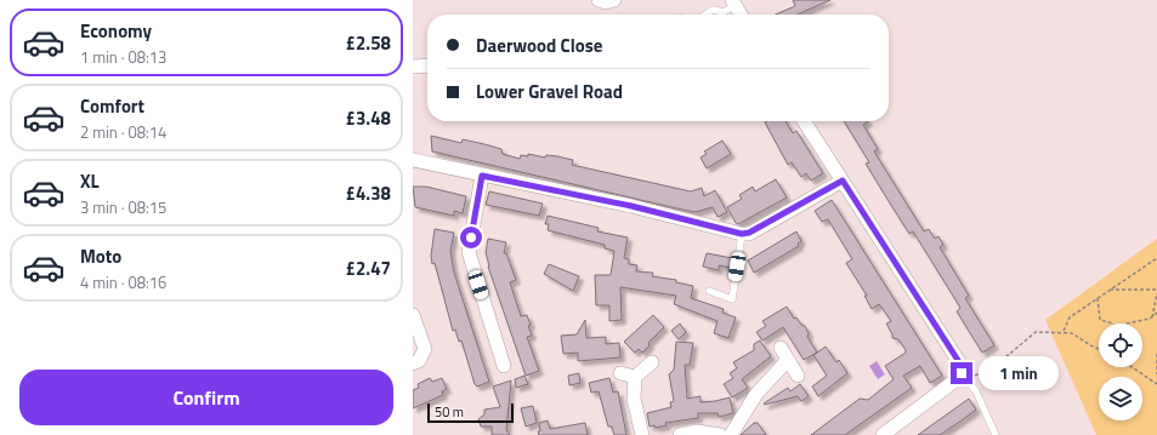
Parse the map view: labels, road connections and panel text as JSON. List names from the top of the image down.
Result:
{
  "scale_bar": "50 m",
  "page": {
    "list": [
      {
        "name": "Economy",
        "note": "1 min · 08:13",
        "value": "£2.58"
      },
      {
        "name": "Comfort",
        "note": "2 min · 08:14",
        "value": "£3.48"
      },
      {
        "name": "XL",
        "note": "3 min · 08:15",
        "value": "£4.38"
      },
      {
        "name": "Moto",
        "note": "4 min · 08:16",
        "value": "£2.47"
      }
    ],
    "banner": ["Daerwood Close", "Lower Gravel Road"],
    "bubble": "1 min",
    "buttons": "Confirm",
    "scale": "50 m"
  }
}
